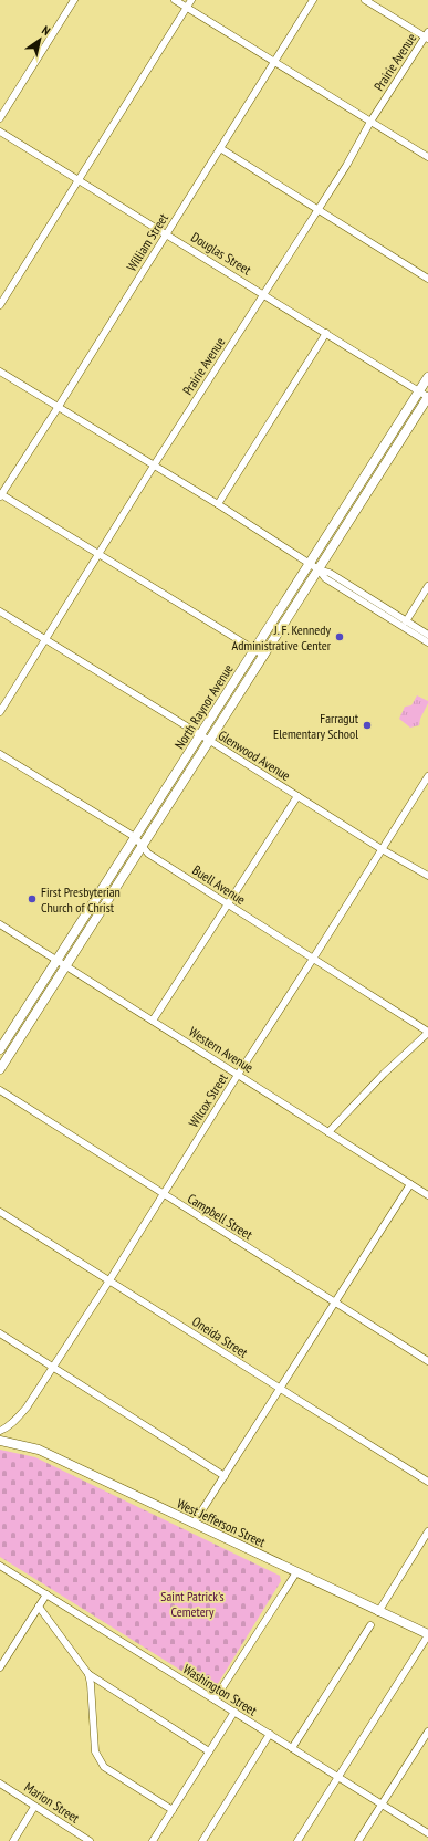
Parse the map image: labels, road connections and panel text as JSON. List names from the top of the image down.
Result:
{
  "streets": {
    "main road": ["North Raynor Avenue", "West Jefferson Street"],
    "street": [
      "Prairie Avenue",
      "William Street",
      "Douglas Street",
      "Glenwood Avenue",
      "Buell Avenue",
      "Western Avenue",
      "Wilcox Street",
      "Campbell Street",
      "Oneida Street",
      "Washington Street",
      "Marion Street"
    ]
  },
  "crossings": [
    ["Prairie Avenue", "Douglas Street"],
    ["Prairie Avenue", "Glenwood Avenue"],
    ["William Street", "Douglas Street"],
    ["Douglas Street", "North Raynor Avenue"],
    ["North Raynor Avenue", "Glenwood Avenue"],
    ["North Raynor Avenue", "Buell Avenue"],
    ["North Raynor Avenue", "Western Avenue"],
    ["Glenwood Avenue", "Wilcox Street"],
    ["Buell Avenue", "Wilcox Street"],
    ["Western Avenue", "Wilcox Street"],
    ["Wilcox Street", "Campbell Street"],
    ["Wilcox Street", "Oneida Street"]
  ],
  "parks": ["Saint Patrick's Cemetery"],
  "places": ["J. F. Kennedy Administrative Center", "Farragut Elementary School", "First Presbyterian Church of Christ"],
  "north": "top right"
}
